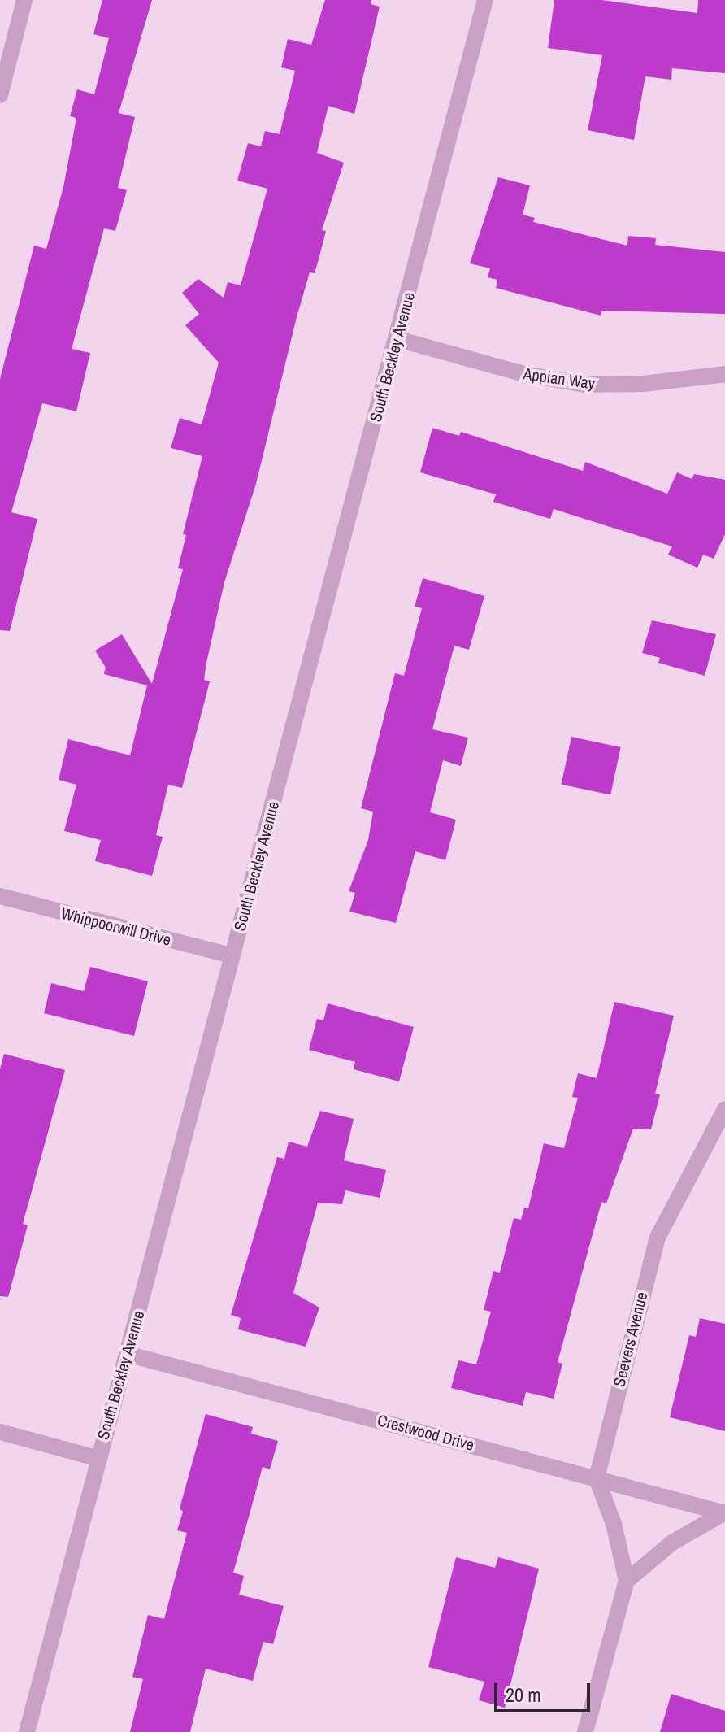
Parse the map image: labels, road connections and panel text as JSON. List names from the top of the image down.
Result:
{
  "streets": {
    "street": [
      "South Beckley Avenue",
      "Appian Way",
      "Whippoorwill Drive",
      "Seevers Avenue",
      "Crestwood Drive"
    ]
  },
  "crossings": [
    ["South Beckley Avenue", "Appian Way"],
    ["South Beckley Avenue", "Whippoorwill Drive"],
    ["South Beckley Avenue", "Crestwood Drive"],
    ["Seevers Avenue", "Crestwood Drive"]
  ],
  "scale_bar": "20 m"
}
